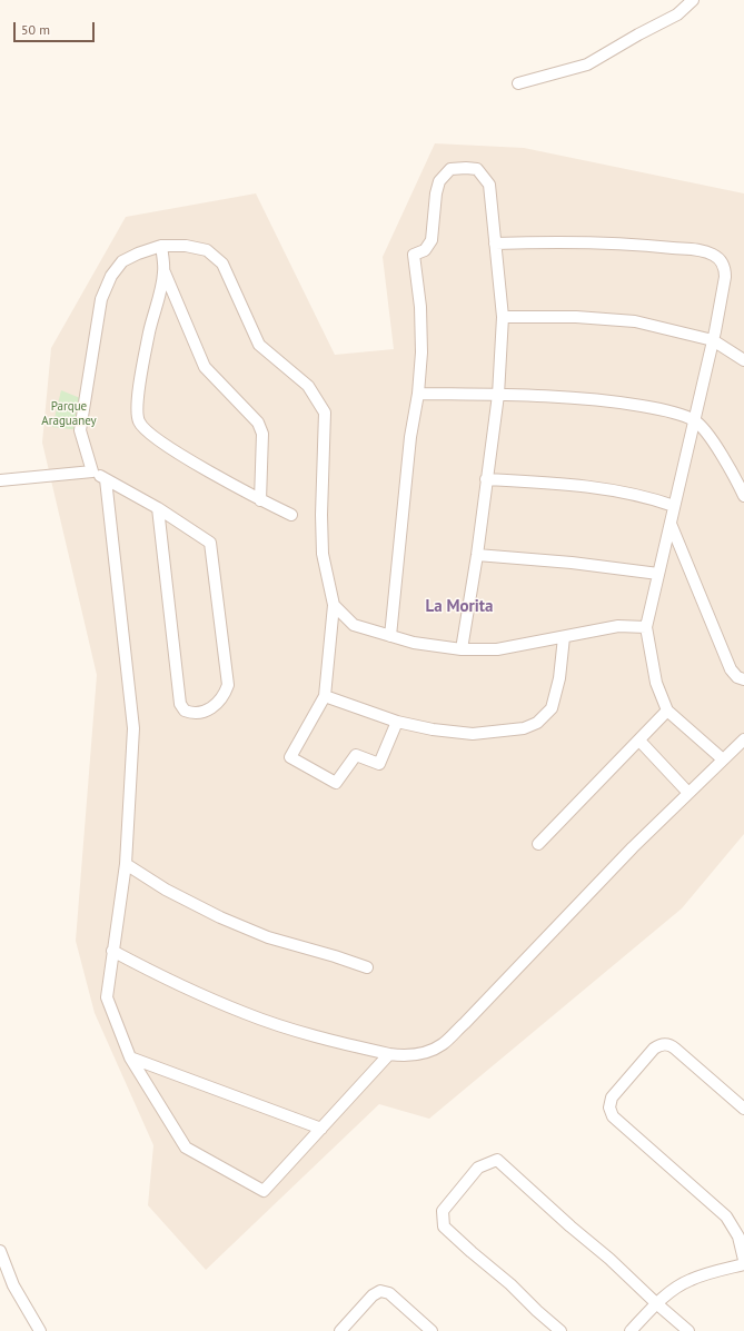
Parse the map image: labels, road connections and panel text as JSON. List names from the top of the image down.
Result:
{
  "districts": ["La Morita"],
  "parks": ["Parque Araguaney"],
  "scale_bar": "50 m"
}
